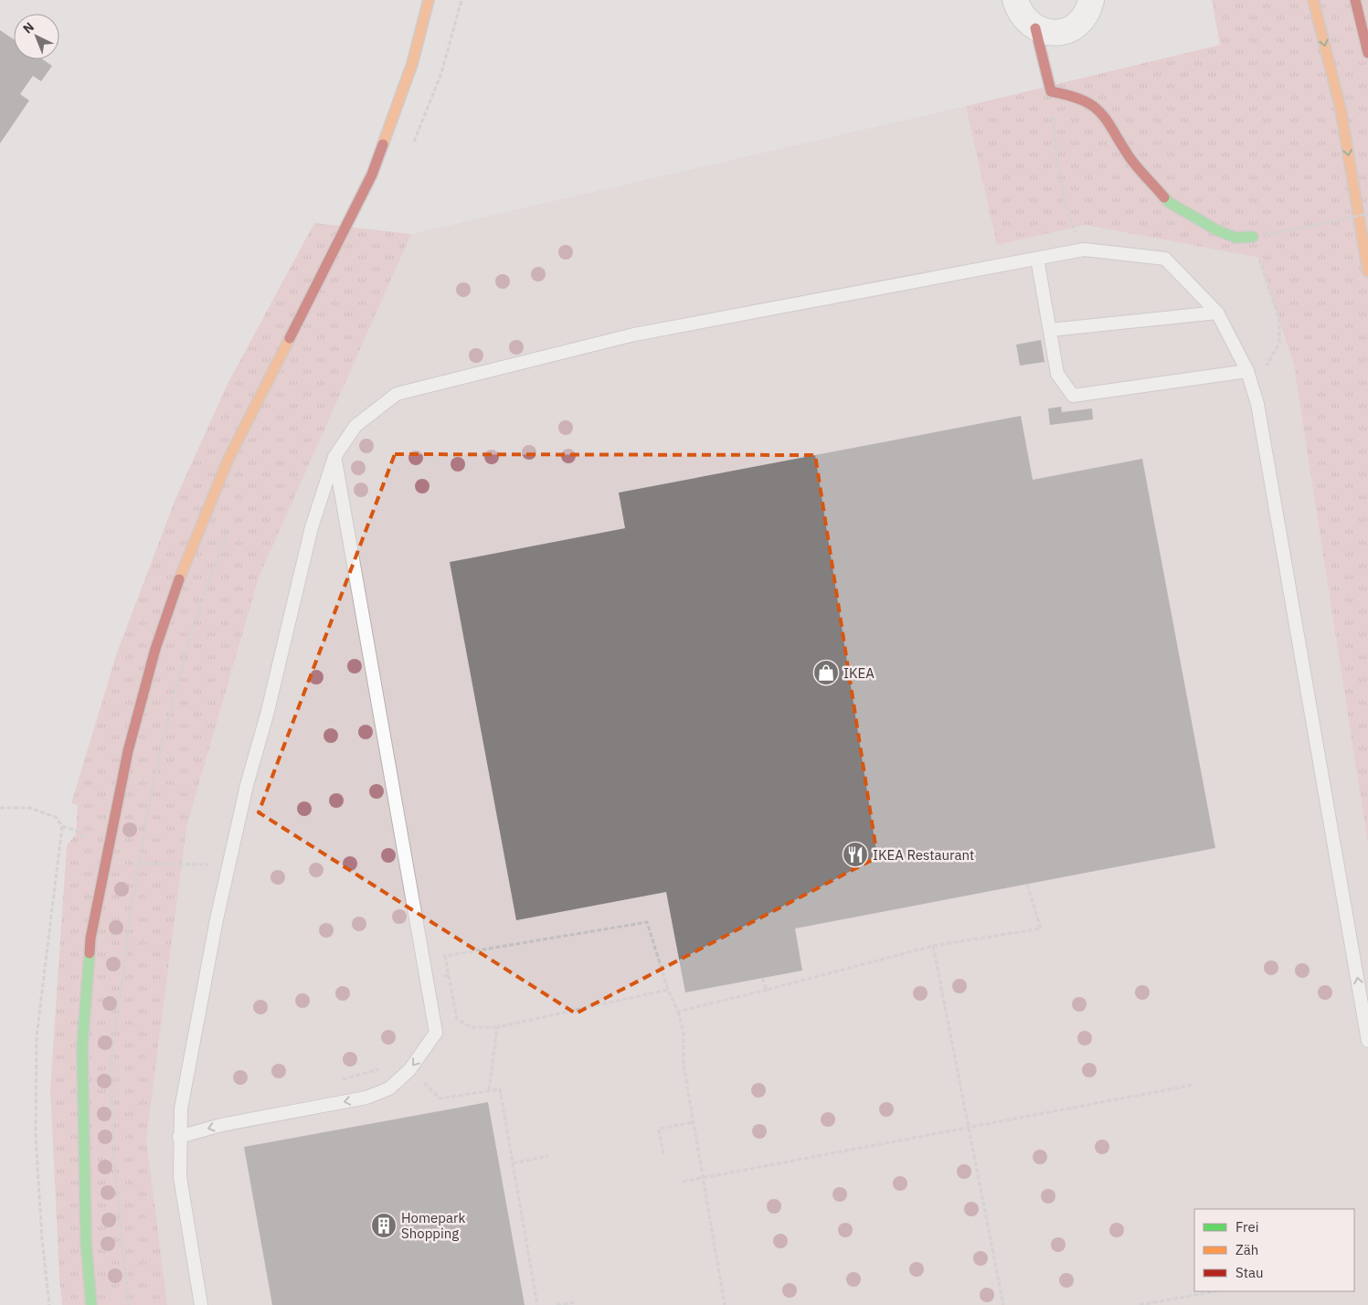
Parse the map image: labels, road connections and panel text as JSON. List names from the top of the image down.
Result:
{
  "places": {
    "shop": ["IKEA"],
    "restaurant": ["IKEA Restaurant"],
    "building": ["Homepark Shopping"]
  },
  "legend": ["Frei", "Zäh", "Stau"],
  "north": "top left"
}
